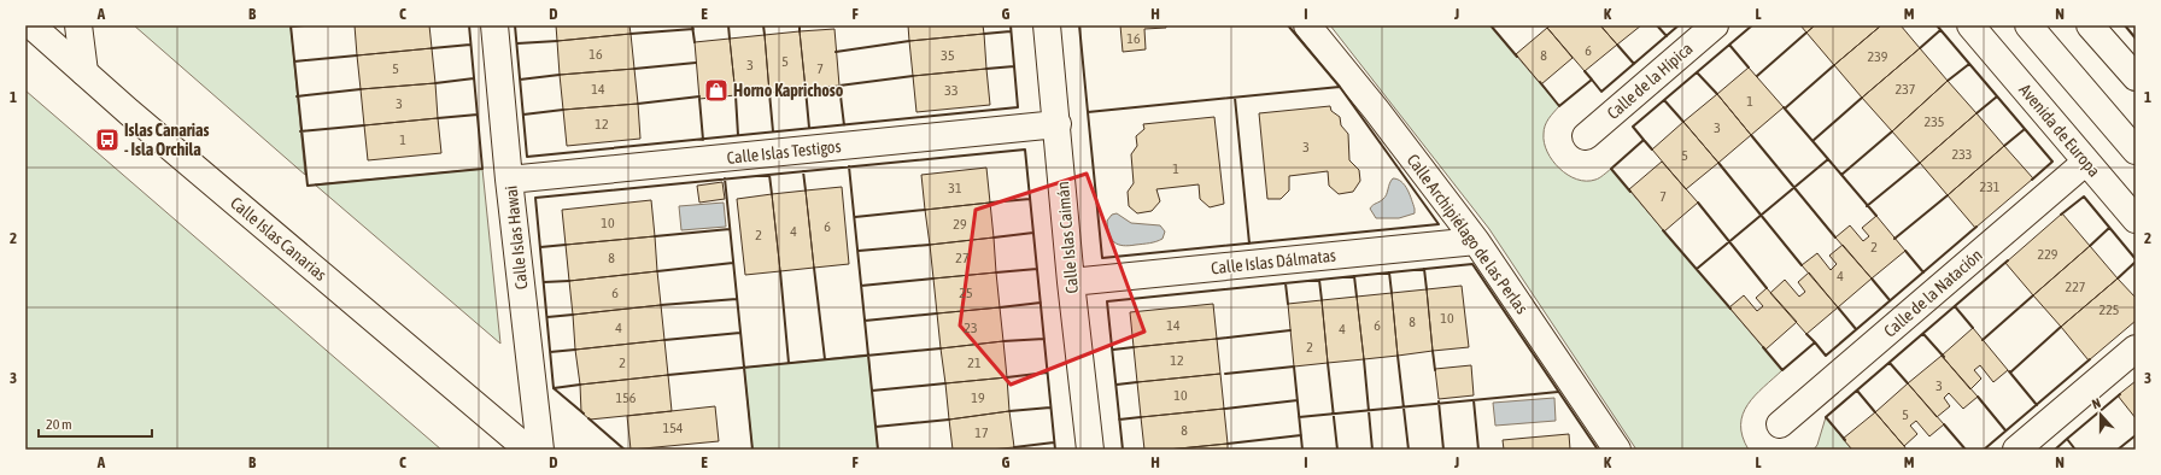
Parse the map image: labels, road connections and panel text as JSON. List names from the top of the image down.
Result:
{
  "streets": {
    "street": [
      "Calle de la Hípica",
      "Avenida de Europa",
      "Calle Islas Testigos",
      "Calle Archipiélago de las Perlas",
      "Calle Islas Hawai",
      "Calle Islas Caimán",
      "Calle Islas Canarias",
      "Calle Islas Dálmatas",
      "Calle de la Natación"
    ]
  },
  "crossings": [
    ["Avenida de Europa", "Calle de la Natación"],
    ["Calle Islas Testigos", "Calle Islas Hawai"],
    ["Calle Islas Testigos", "Calle Islas Caimán"],
    ["Calle Archipiélago de las Perlas", "Calle Islas Dálmatas"],
    ["Calle Islas Caimán", "Calle Islas Dálmatas"]
  ],
  "places": {
    "shop": ["Horno Kaprichoso"],
    "bus stop": ["Islas Canarias - Isla Orchila"]
  },
  "house_numbers": [
    "16",
    "6",
    "16",
    "35",
    "8",
    "239",
    "5",
    "3",
    "5",
    "7",
    "14",
    "237",
    "33",
    "1",
    "3",
    "235",
    "12",
    "3",
    "1",
    "3",
    "233",
    "5",
    "1",
    "231",
    "31",
    "7",
    "10",
    "29",
    "6",
    "4",
    "2",
    "2",
    "229",
    "8",
    "27",
    "4",
    "227",
    "6",
    "25",
    "225",
    "10",
    "8",
    "14",
    "6",
    "4",
    "23",
    "4",
    "2",
    "12",
    "2",
    "21",
    "3",
    "10",
    "156",
    "19",
    "5",
    "154",
    "8",
    "17"
  ],
  "scale_bar": "20 m",
  "north": "top",
  "grid": {
    "columns": [
      "A",
      "B",
      "C",
      "D",
      "E",
      "F",
      "G",
      "H",
      "I",
      "J",
      "K",
      "L",
      "M",
      "N"
    ],
    "rows": ["1", "2", "3"]
  }
}
